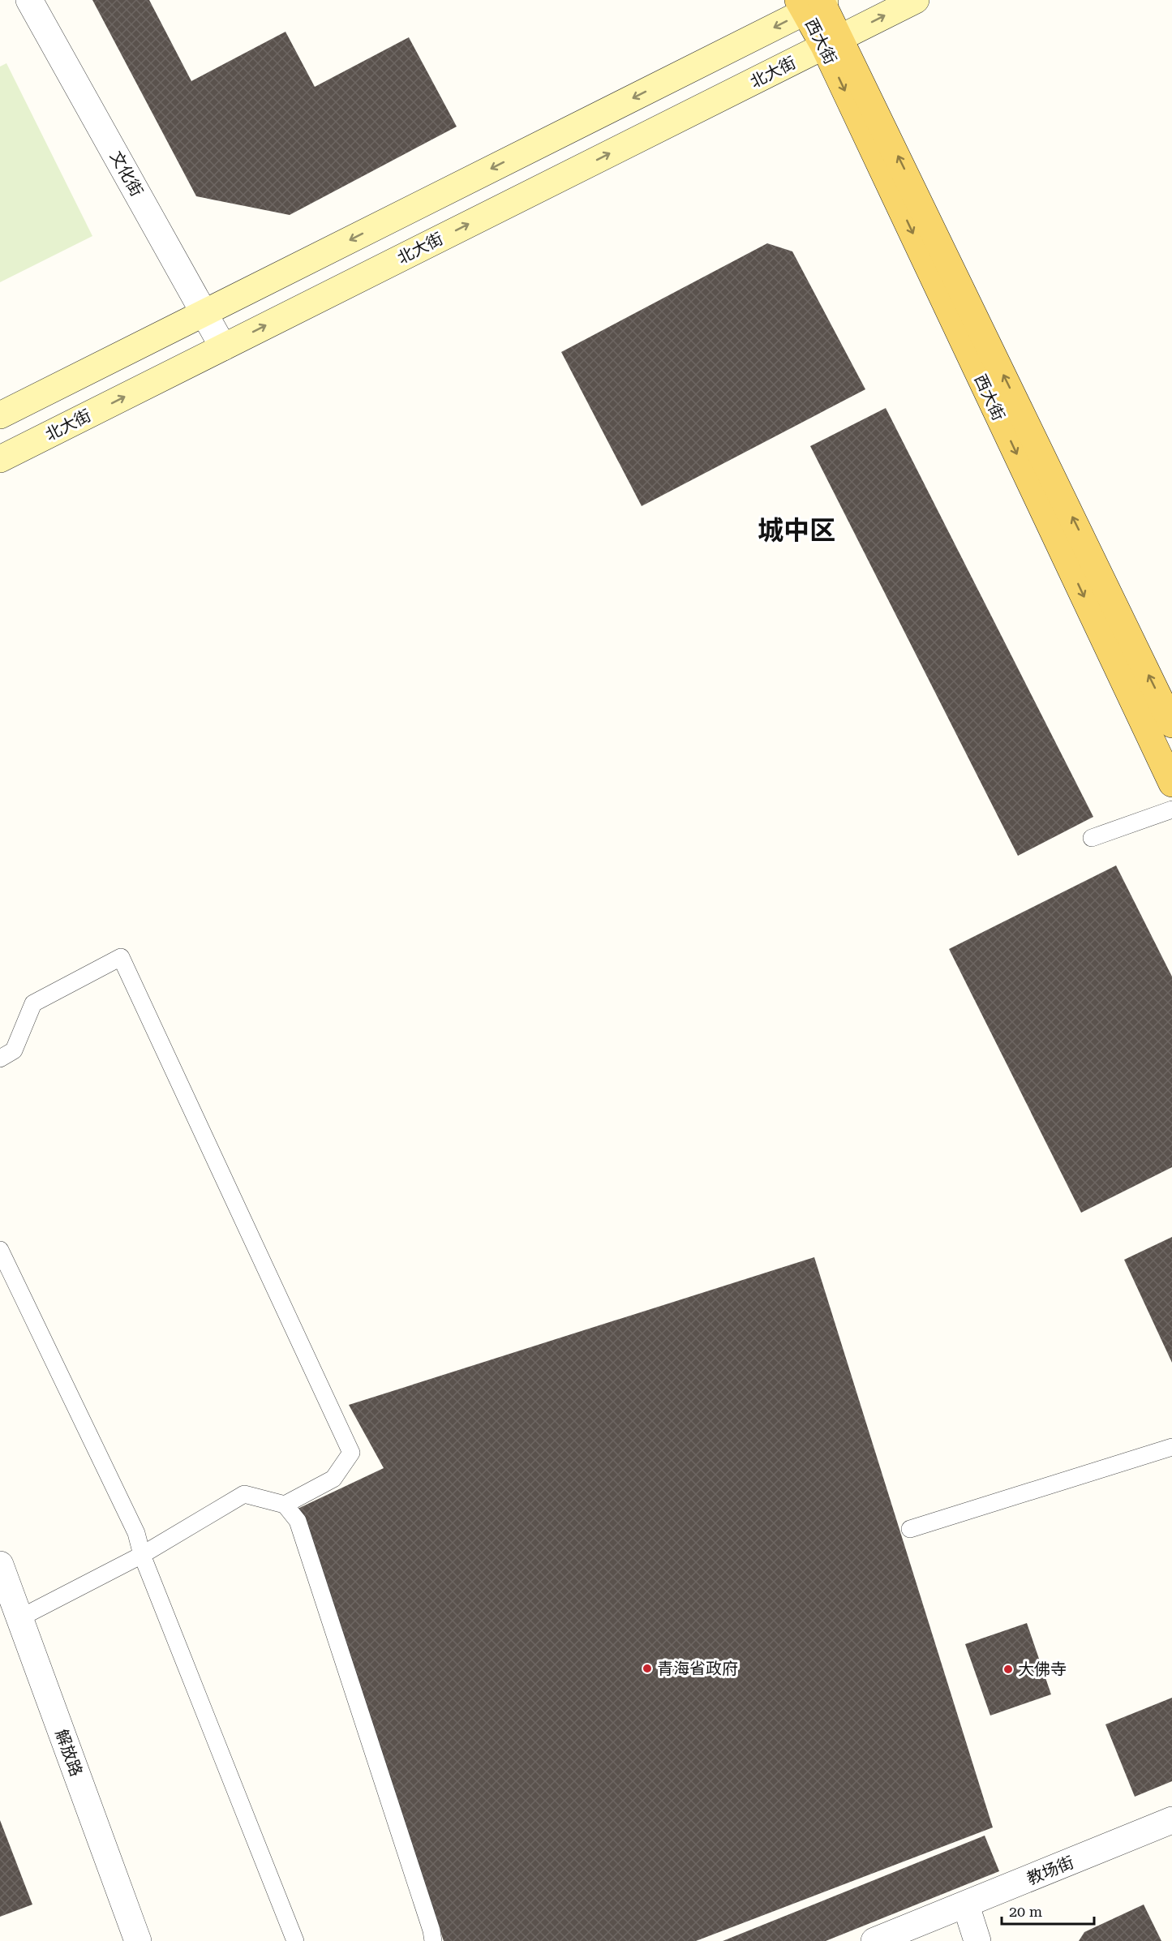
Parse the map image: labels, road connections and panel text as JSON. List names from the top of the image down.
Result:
{
  "streets": {
    "main road": ["西大街", "北大街"],
    "street": ["文化街", "解放路", "教场街"]
  },
  "crossings": [
    ["西大街", "北大街"],
    ["北大街", "文化街"]
  ],
  "districts": ["城中区"],
  "places": ["青海省政府", "大佛寺"],
  "scale_bar": "20 m"
}
